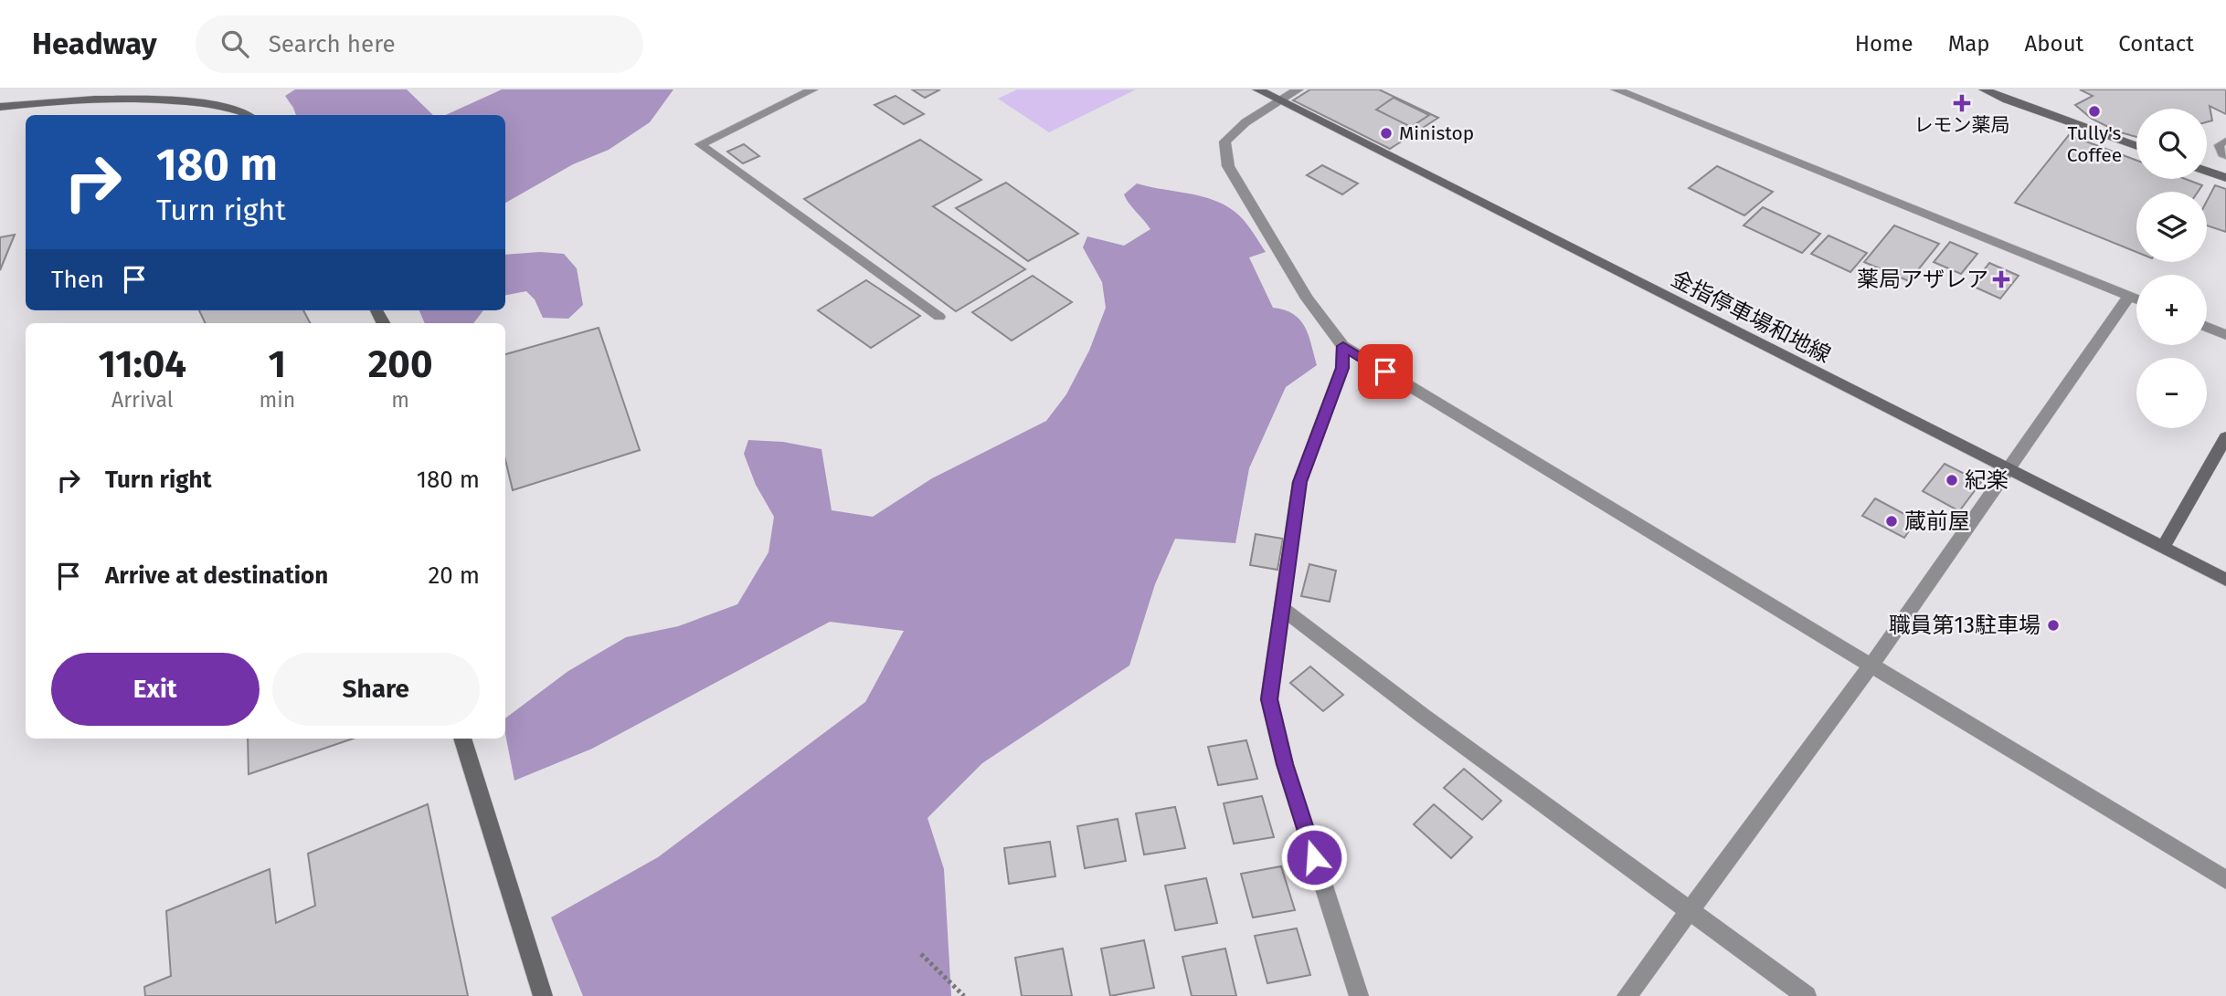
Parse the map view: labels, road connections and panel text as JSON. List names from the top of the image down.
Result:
{
  "streets": {
    "main road": ["金指停車場和地線"]
  },
  "places": {
    "health": ["レモン薬局", "薬局アザレア"],
    "other": [
      "Tully's Coffee",
      "Ministop",
      "紀楽",
      "蔵前屋",
      "職員第13駐車場"
    ]
  },
  "page": {
    "header": "Headway",
    "search": "Search here",
    "nav": [
      "Home",
      "Map",
      "About",
      "Contact"
    ],
    "map_buttons": ["+", "−"],
    "turn": ["180 m", "Turn right"],
    "then": "Then",
    "eta": [
      "11:04",
      "Arrival",
      "1",
      "min",
      "200",
      "m"
    ],
    "list": [
      {
        "name": "Turn right",
        "value": "180 m"
      },
      {
        "name": "Arrive at destination",
        "value": "20 m"
      }
    ],
    "buttons": ["Exit", "Share"]
  }
}
